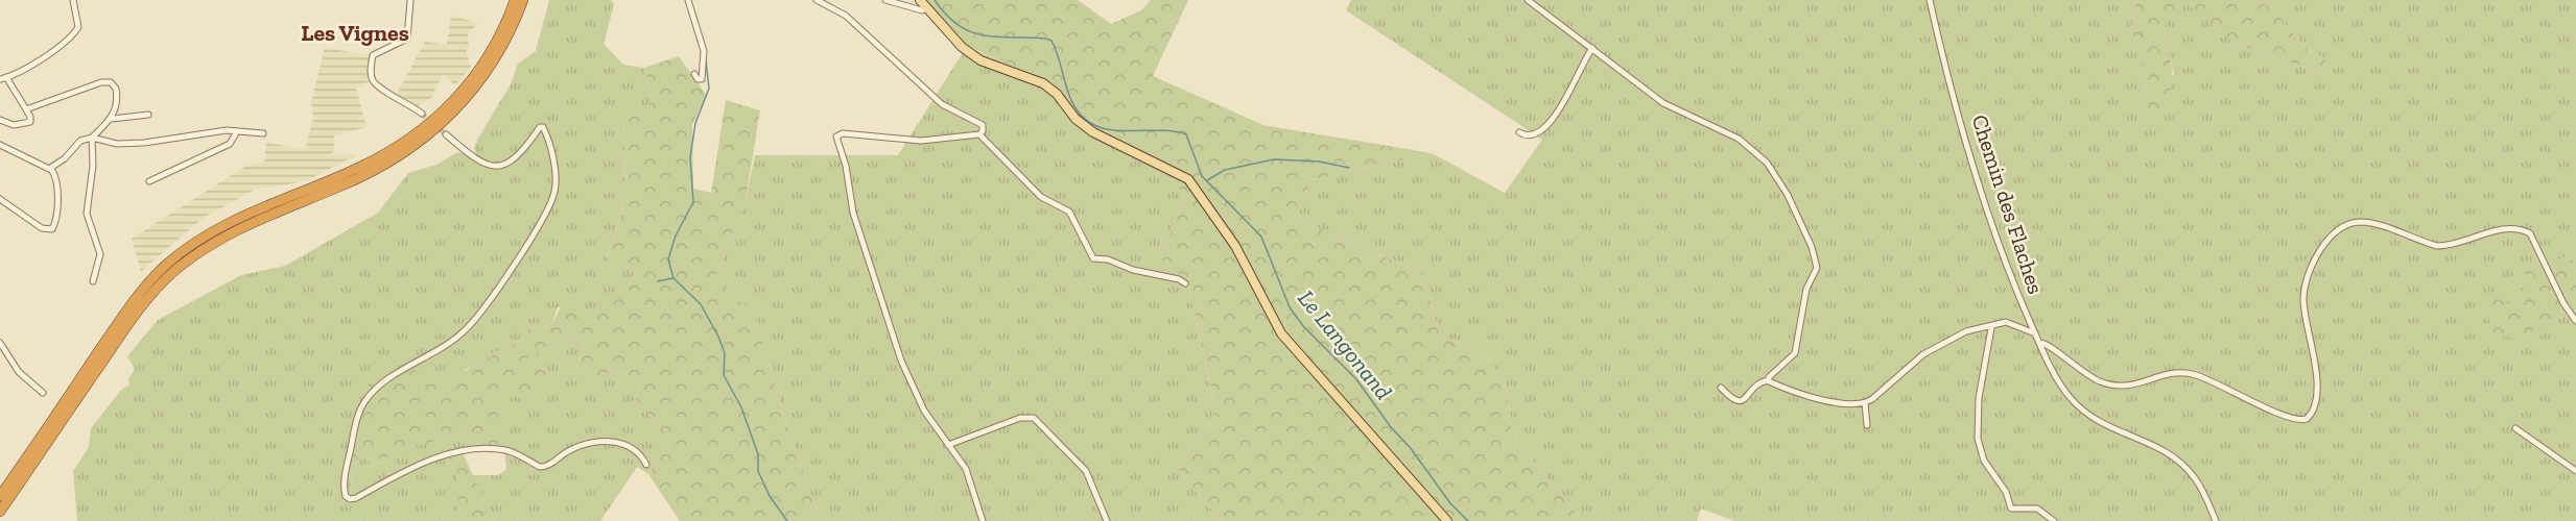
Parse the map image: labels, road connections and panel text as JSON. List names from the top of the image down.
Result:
{
  "streets": {
    "street": ["Chemin des Flaches"]
  },
  "districts": ["Les Vignes"],
  "water": ["Le Langonand"]
}
